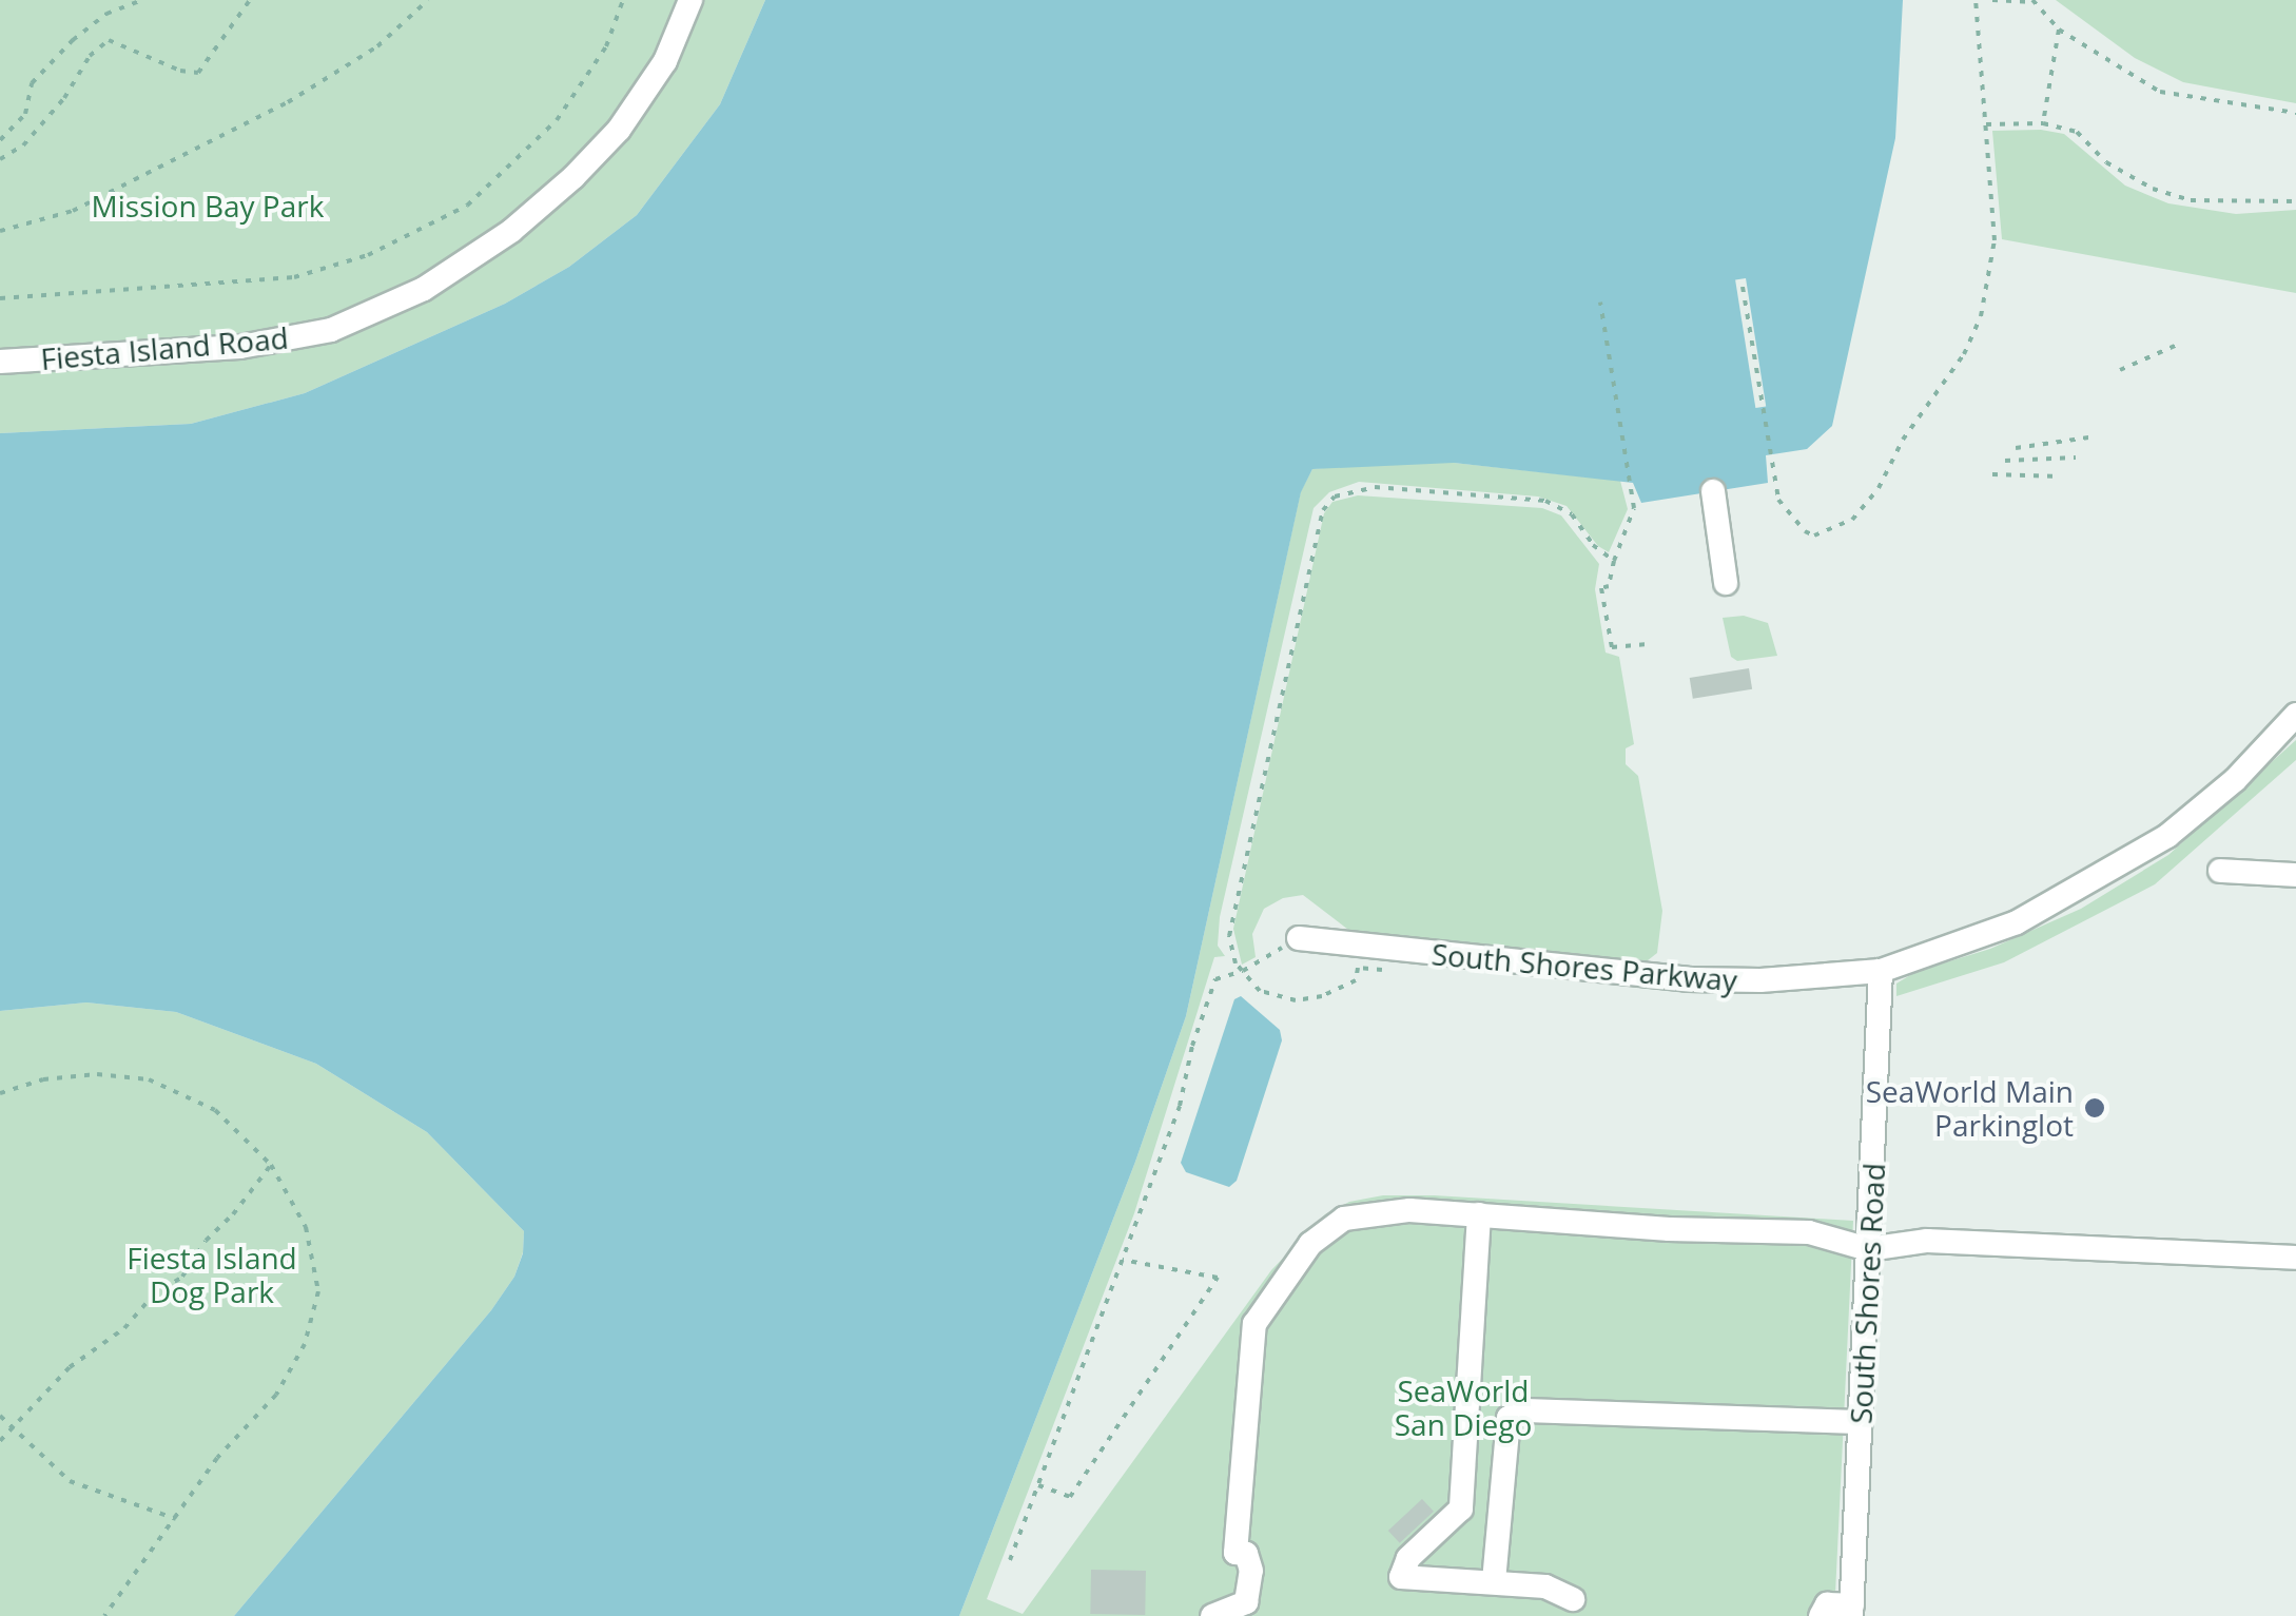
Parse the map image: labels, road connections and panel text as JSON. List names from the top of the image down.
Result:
{
  "streets": {
    "street": ["Fiesta Island Road", "South Shores Parkway", "South Shores Road"]
  },
  "crossings": [
    ["South Shores Parkway", "South Shores Road"]
  ],
  "parks": ["Mission Bay Park", "Fiesta Island Dog Park", "SeaWorld San Diego"],
  "places": ["SeaWorld Main Parkinglot"]
}
